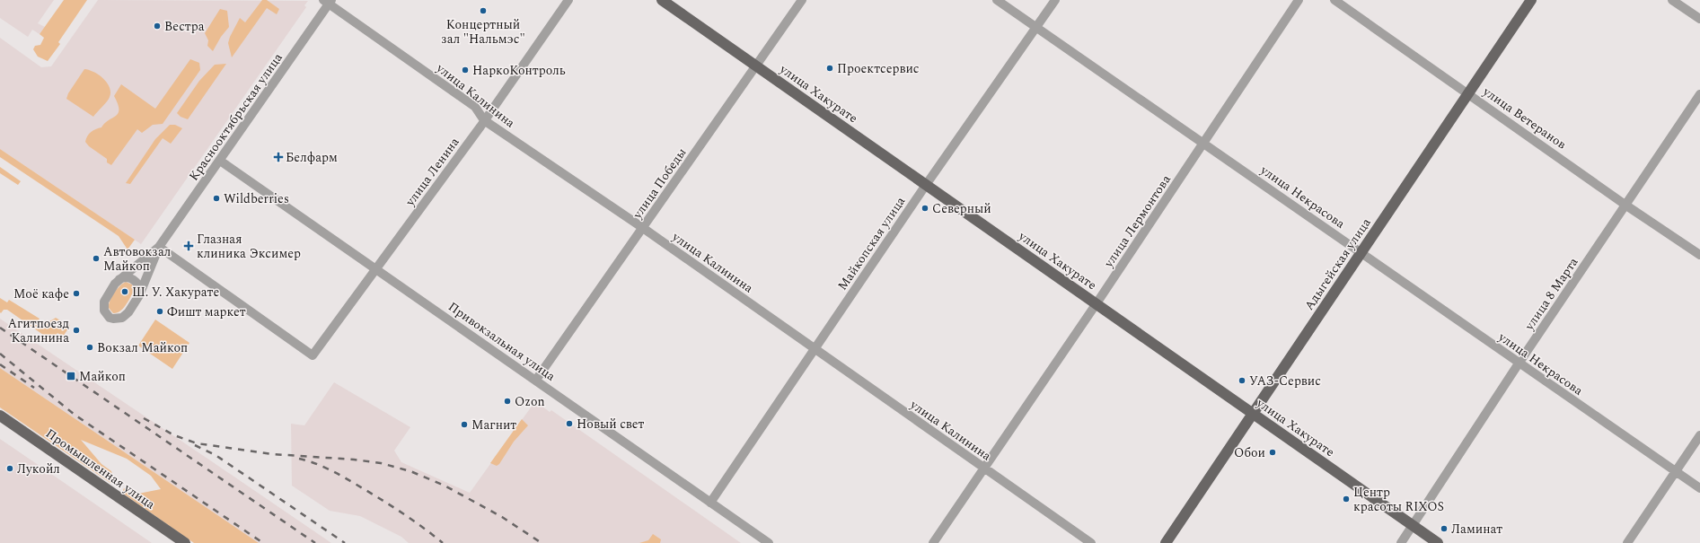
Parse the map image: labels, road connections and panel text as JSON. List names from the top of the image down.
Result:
{
  "streets": {
    "main road": ["улица Хакурате", "Адыгейская улица", "Промышленная улица"],
    "street": [
      "улица Калинина",
      "Краснооктябрьская улица",
      "улица Ветеранов",
      "улица Ленина",
      "улица Победы",
      "улица Некрасова",
      "улица Лермонтова",
      "Майкопская улица",
      "улица 8 Марта",
      "Привокзальная улица"
    ]
  },
  "crossings": [
    ["улица Хакурате", "улица Победы"],
    ["улица Хакурате", "улица Лермонтова"],
    ["улица Хакурате", "Майкопская улица"],
    ["улица Хакурате", "Адыгейская улица"],
    ["улица Хакурате", "улица 8 Марта"],
    ["улица Калинина", "Краснооктябрьская улица"],
    ["улица Калинина", "улица Ленина"],
    ["улица Калинина", "улица Победы"],
    ["улица Калинина", "улица Лермонтова"],
    ["улица Калинина", "Майкопская улица"],
    ["Краснооктябрьская улица", "улица Ленина"],
    ["Краснооктябрьская улица", "Привокзальная улица"],
    ["улица Ветеранов", "Адыгейская улица"],
    ["улица Ветеранов", "улица 8 Марта"],
    ["улица Ленина", "Привокзальная улица"],
    ["улица Победы", "Привокзальная улица"],
    ["улица Некрасова", "улица Лермонтова"],
    ["улица Некрасова", "Майкопская улица"],
    ["улица Некрасова", "Адыгейская улица"],
    ["улица Некрасова", "улица 8 Марта"],
    ["Майкопская улица", "Привокзальная улица"]
  ],
  "places": {
    "other": [
      "Концертный зал \"Нальмэс\"",
      "Вестра",
      "Проектсервис",
      "НаркоКонтроль",
      "Wildberries",
      "Северный",
      "Автовокзал Майкоп",
      "Ш. У. Хакурате",
      "Моё кафе",
      "Фишт маркет",
      "Агитпоезд Калинина",
      "Вокзал Майкоп",
      "УАЗ-Сервис",
      "Ozon",
      "Новый свет",
      "Магнит",
      "Обои",
      "Лукойл",
      "Центр красоты RIXOS",
      "Ламинат"
    ],
    "health": ["Белфарм", "Глазная клиника Эксимер"],
    "transit": ["Майкоп"]
  }
}
